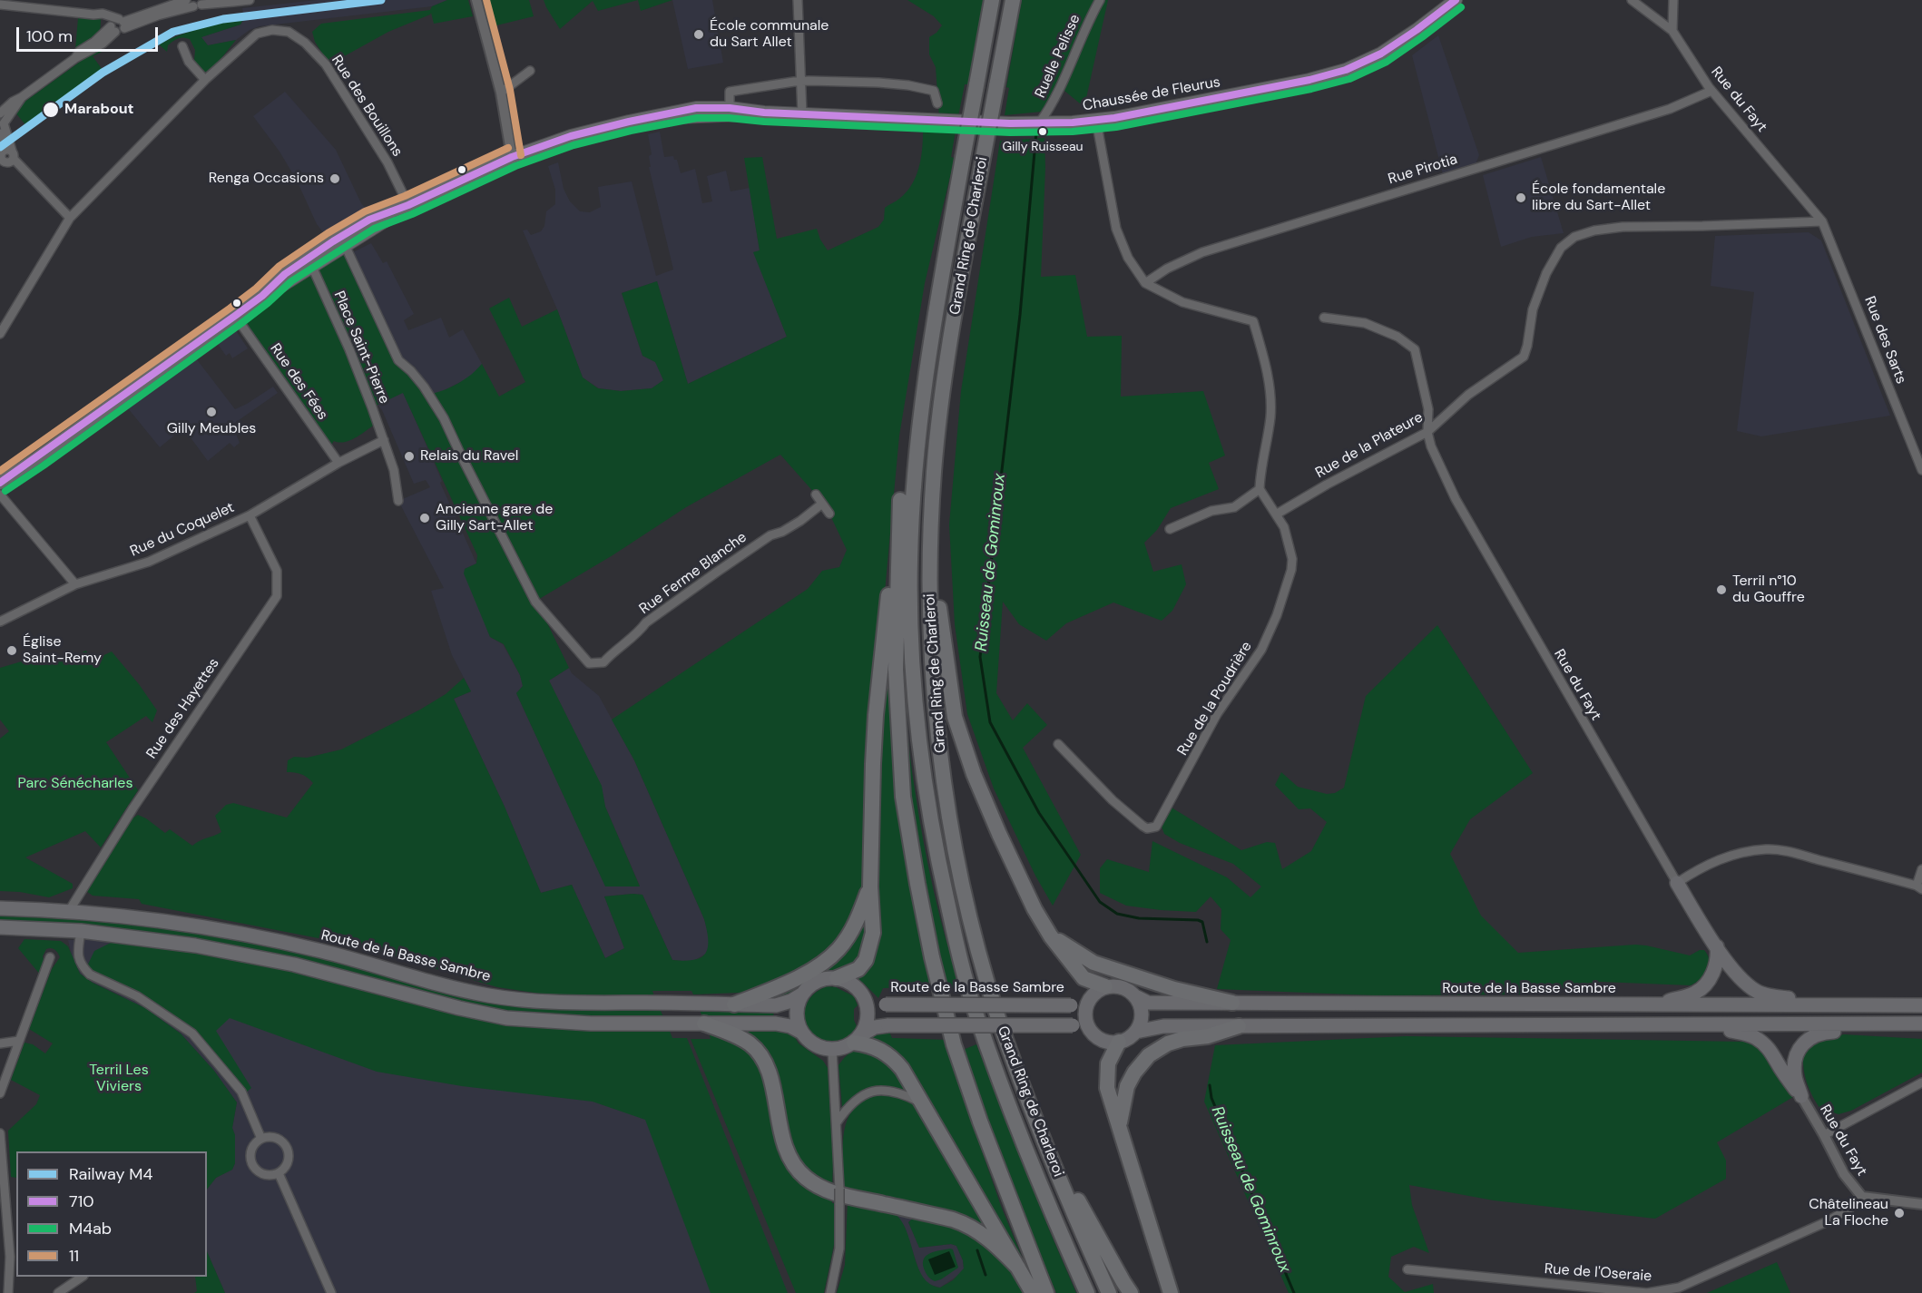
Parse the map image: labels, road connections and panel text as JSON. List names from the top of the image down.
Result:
{
  "streets": {
    "highway": ["Grand Ring de Charleroi", "Route de la Basse Sambre"],
    "main road": ["Chaussée de Fleurus"],
    "street": [
      "Ruelle Pelisse",
      "Rue du Fayt",
      "Rue des Bouillons",
      "Rue Pirotia",
      "Rue des Sarts",
      "Place Saint-Pierre",
      "Rue des Fées",
      "Rue de la Plateure",
      "Rue du Coquelet",
      "Rue Ferme Blanche",
      "Rue de la Poudrière",
      "Rue des Hayettes",
      "Rue de l'Oseraie"
    ]
  },
  "crossings": [
    ["Ruelle Pelisse", "Chaussée de Fleurus"],
    ["Chaussée de Fleurus", "Rue des Bouillons"],
    ["Chaussée de Fleurus", "Place Saint-Pierre"],
    ["Chaussée de Fleurus", "Rue des Fées"],
    ["Chaussée de Fleurus", "Rue Ferme Blanche"],
    ["Rue du Fayt", "Rue Pirotia"],
    ["Rue du Fayt", "Rue des Sarts"],
    ["Rue du Fayt", "Rue de la Plateure"],
    ["Rue du Fayt", "Rue de l'Oseraie"],
    ["Rue des Sarts", "Rue de la Plateure"],
    ["Place Saint-Pierre", "Rue du Coquelet"],
    ["Rue des Fées", "Rue du Coquelet"],
    ["Rue de la Plateure", "Rue de la Poudrière"],
    ["Rue du Coquelet", "Rue des Hayettes"],
    ["Rue des Hayettes", "Route de la Basse Sambre"]
  ],
  "water": ["Ruisseau de Gominroux"],
  "parks": ["Parc Sénécharles", "Terril Les Viviers"],
  "places": [
    "École communale du Sart Allet",
    "Marabout",
    "Gilly Ruisseau",
    "Renga Occasions",
    "École fondamentale libre du Sart-Allet",
    "Gilly Meubles",
    "Relais du Ravel",
    "Ancienne gare de Gilly Sart-Allet",
    "Terril n°10 du Gouffre",
    "Église Saint-Remy",
    "Châtelineau La Floche"
  ],
  "lines": [
    "rail line M4",
    "transit line 710",
    "transit line 11",
    "transit line M4ab"
  ],
  "legend": [
    "Railway M4",
    "710",
    "M4ab",
    "11"
  ],
  "scale_bar": "100 m"
}
